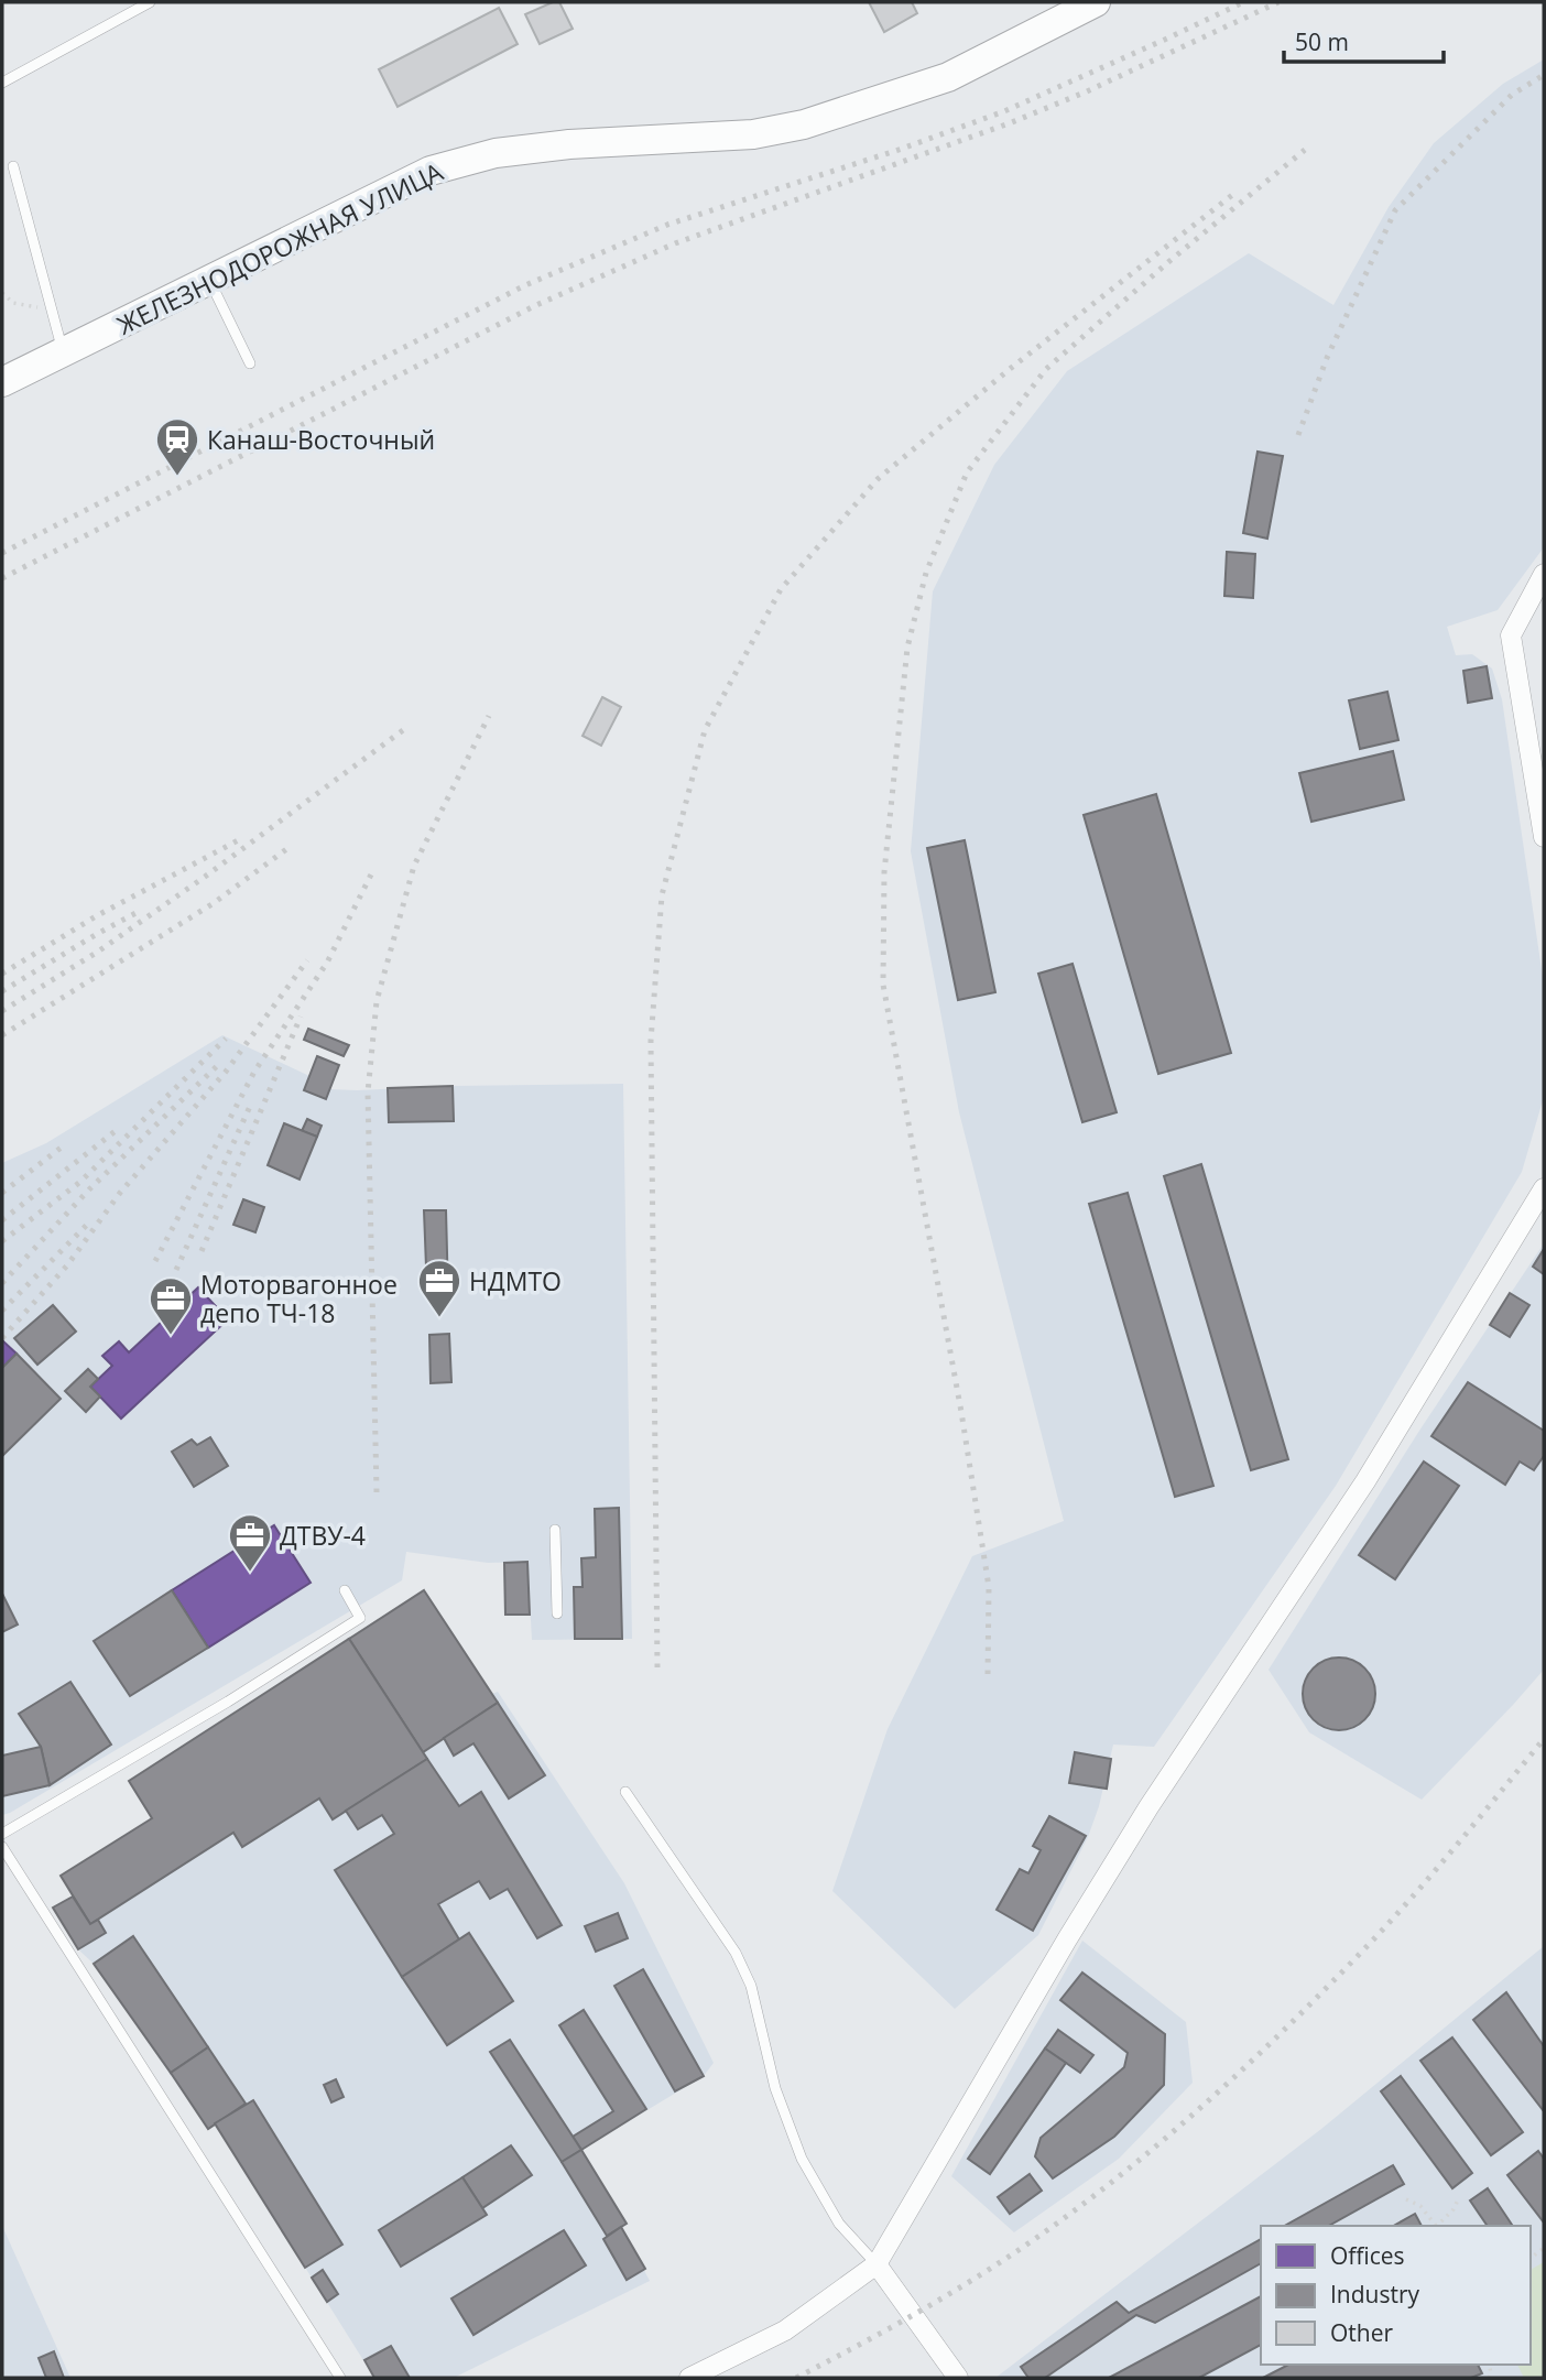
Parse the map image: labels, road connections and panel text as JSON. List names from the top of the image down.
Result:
{
  "streets": {
    "street": ["ЖЕЛЕЗНОДОРОЖНАЯ УЛИЦА"]
  },
  "places": {
    "station": ["Канаш-Восточный"],
    "office": ["НДМТО", "Моторвагонное депо ТЧ-18", "ДТВУ-4"]
  },
  "legend": ["Offices", "Industry", "Other"],
  "scale_bar": "50 m"
}
